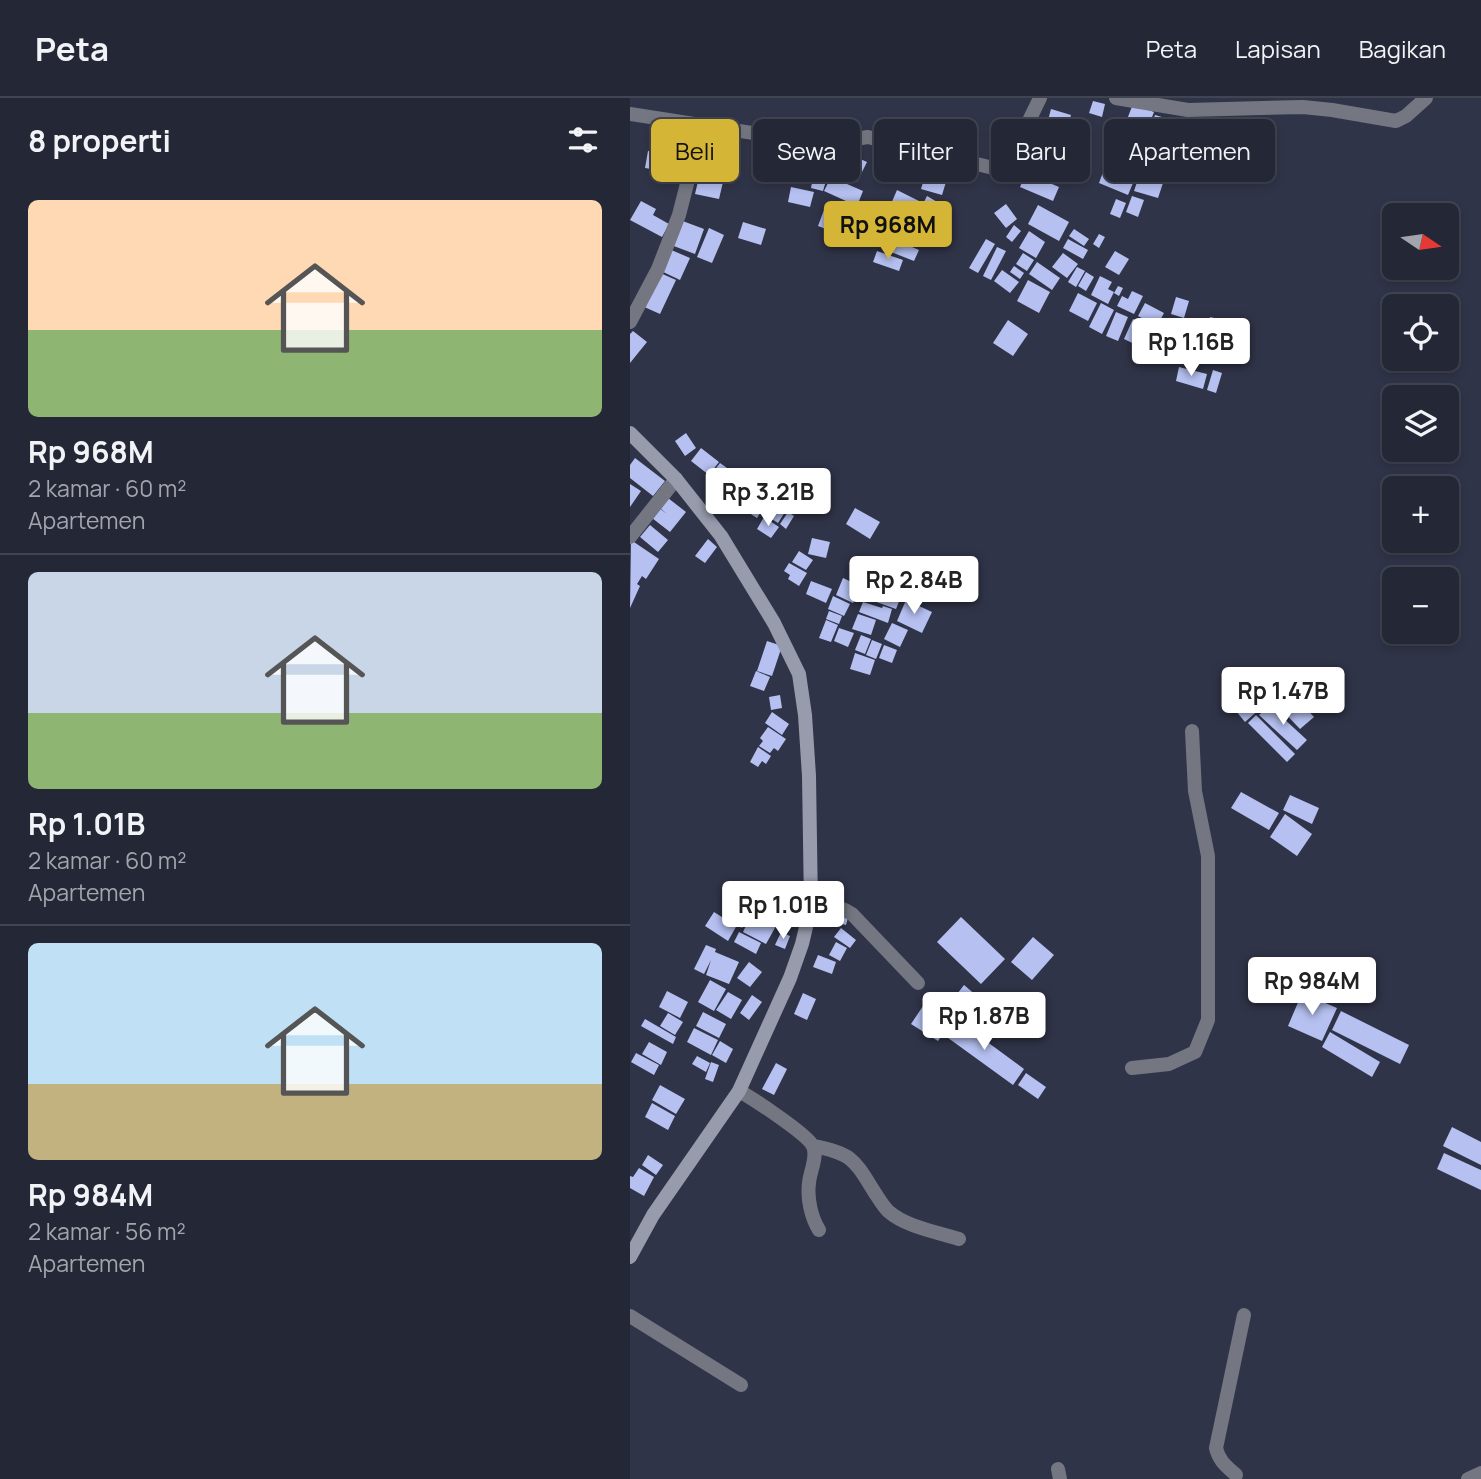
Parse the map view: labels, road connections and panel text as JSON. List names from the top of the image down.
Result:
{
  "north": "right",
  "page": {
    "header": "Peta",
    "nav": ["Peta", "Lapisan", "Bagikan"],
    "heading": "8 properti",
    "chip": [
      "Beli",
      "Sewa",
      "Filter",
      "Baru",
      "Apartemen"
    ],
    "list": [
      {
        "name": "Rp 968M",
        "note": "2 kamar · 60 m² · Apartemen"
      },
      {
        "name": "Rp 1.01B",
        "note": "2 kamar · 60 m² · Apartemen"
      },
      {
        "name": "Rp 984M",
        "note": "2 kamar · 56 m² · Apartemen"
      }
    ],
    "price": [
      "Rp 968M",
      "Rp 1.16B",
      "Rp 3.21B",
      "Rp 2.84B",
      "Rp 1.47B",
      "Rp 1.01B",
      "Rp 984M",
      "Rp 1.87B"
    ],
    "map_buttons": ["+", "−"]
  }
}
